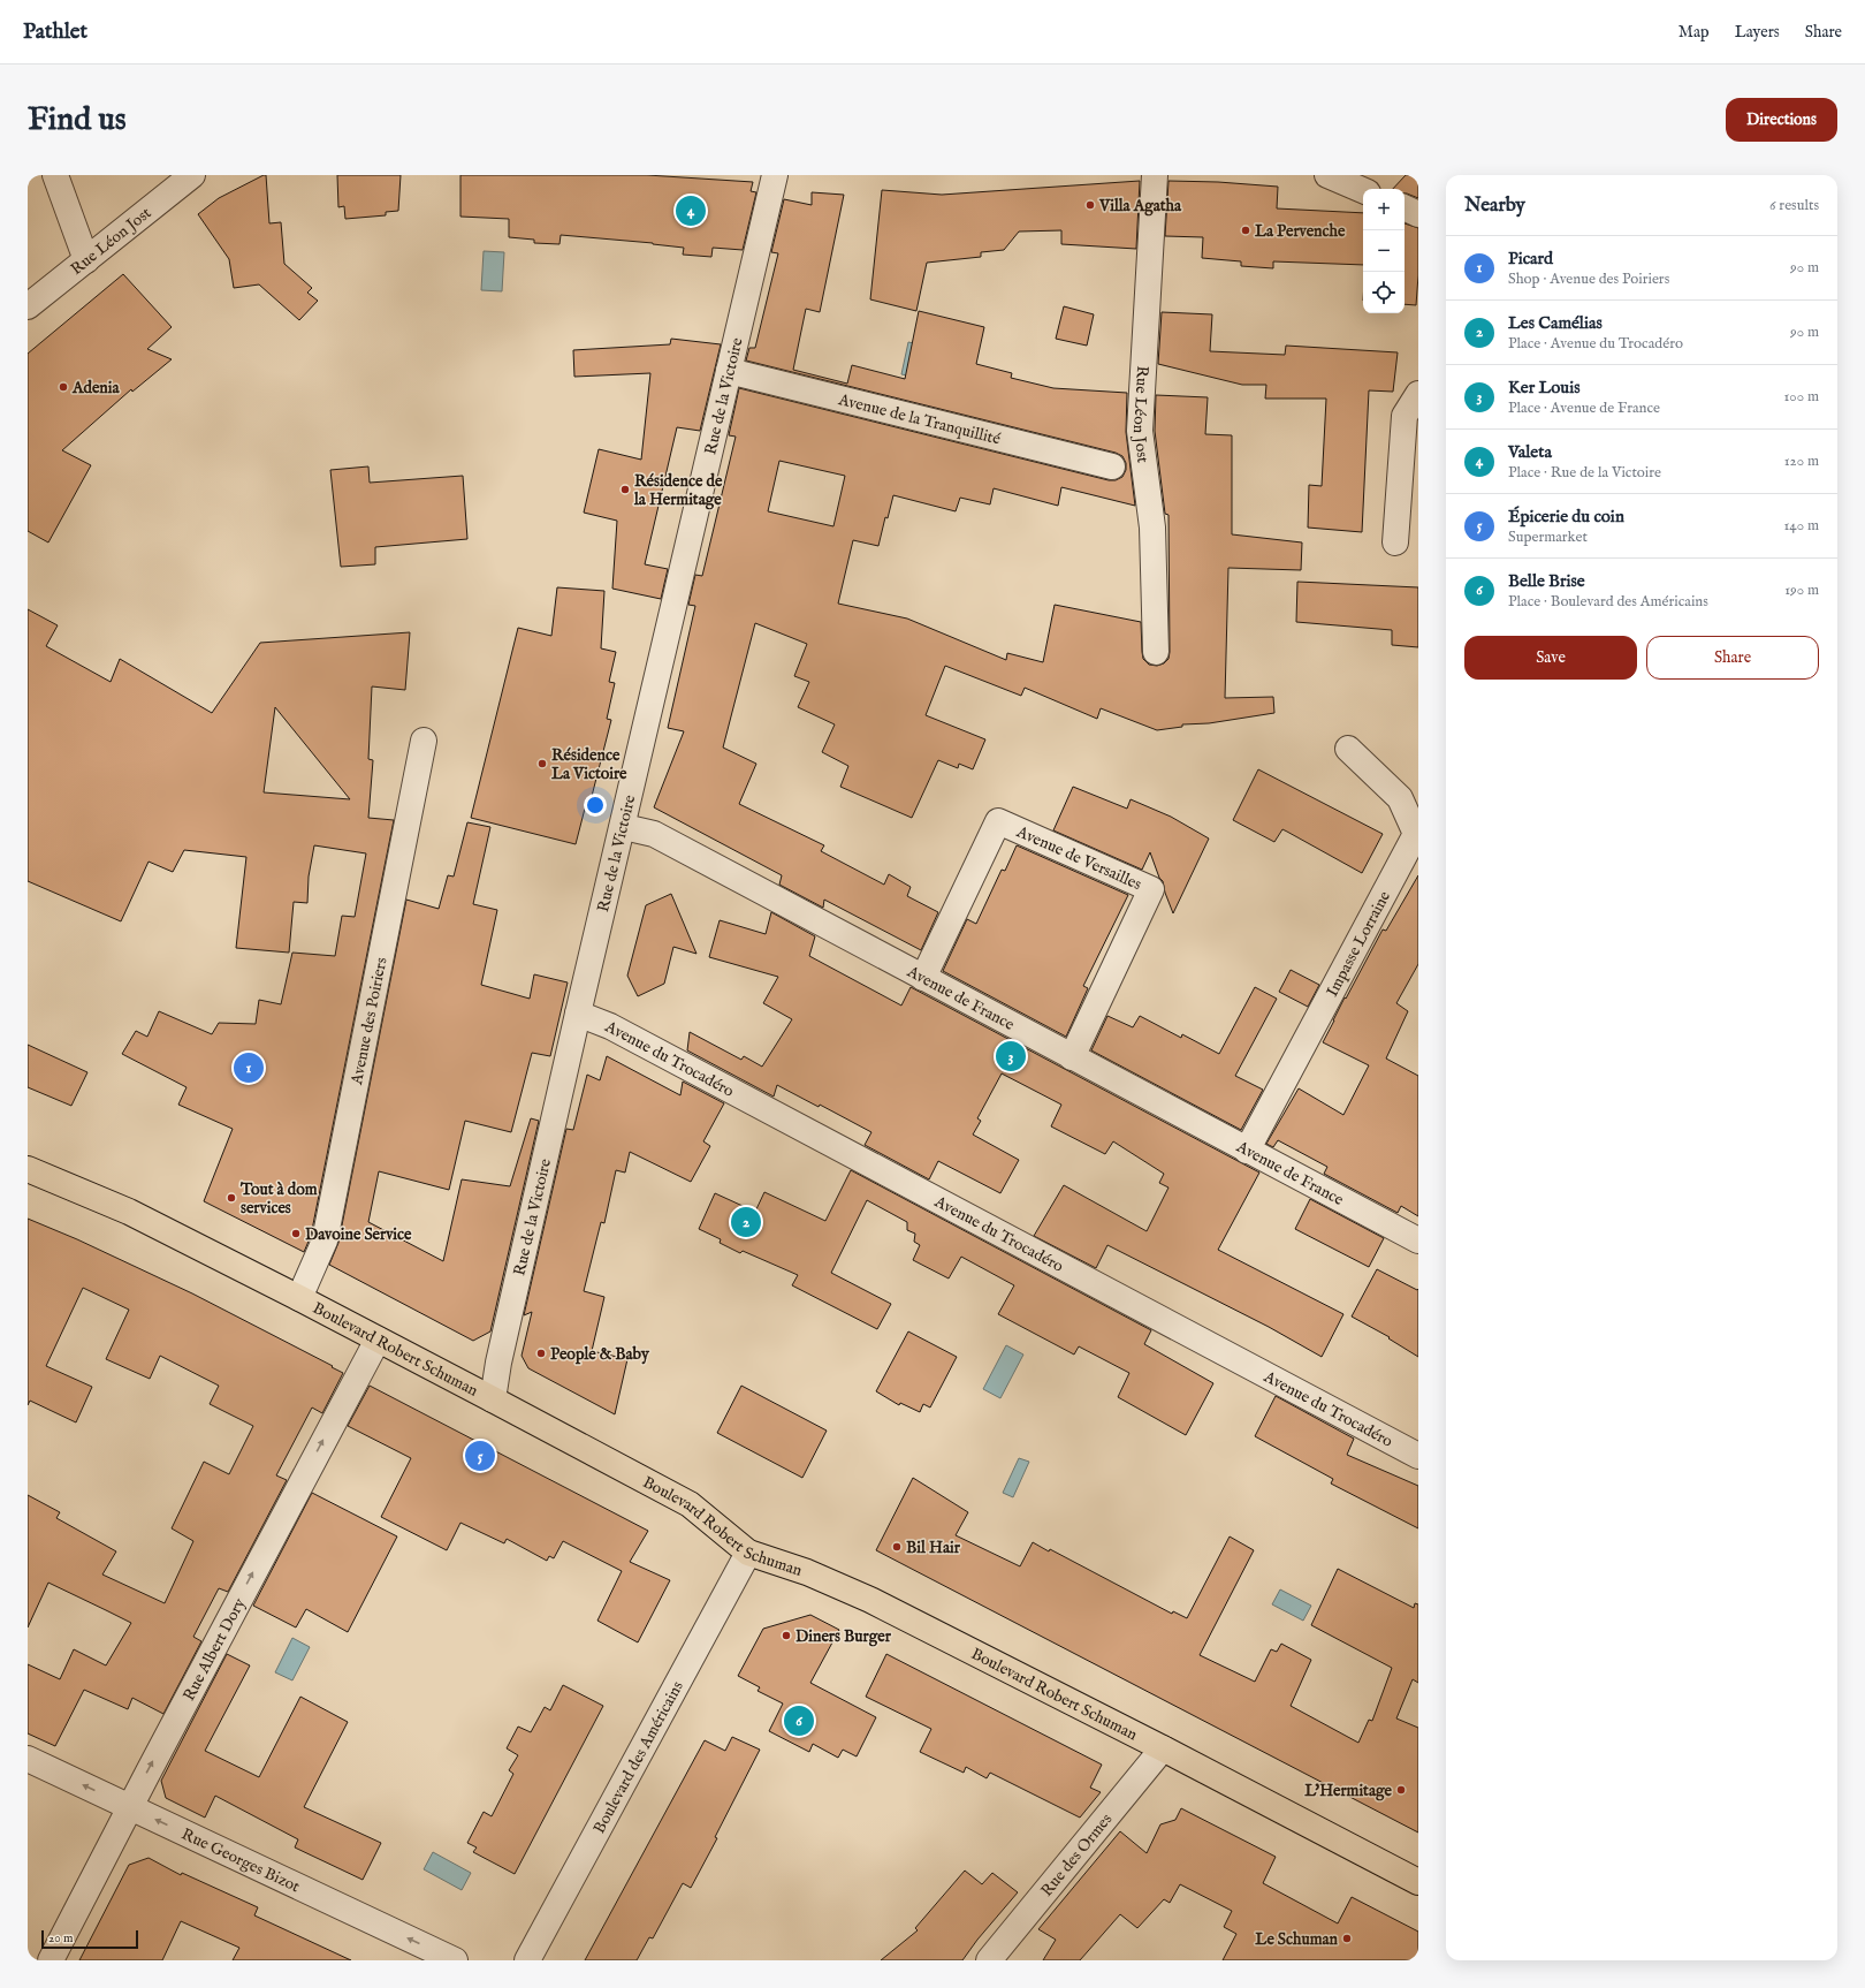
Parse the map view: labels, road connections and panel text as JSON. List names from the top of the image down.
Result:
{
  "streets": {
    "main road": ["Boulevard Robert Schuman"],
    "street": [
      "Rue Léon Jost",
      "Rue de la Victoire",
      "Avenue de la Tranquillité",
      "Avenue de Versailles",
      "Impasse Lorraine",
      "Avenue de France",
      "Avenue des Poiriers",
      "Avenue du Trocadéro",
      "Rue Albert Dory",
      "Boulevard des Américains",
      "Rue des Ormes",
      "Rue Georges Bizot"
    ]
  },
  "crossings": [
    ["Rue de la Victoire", "Avenue de la Tranquillité"],
    ["Rue de la Victoire", "Avenue de France"],
    ["Rue de la Victoire", "Avenue du Trocadéro"],
    ["Rue de la Victoire", "Boulevard Robert Schuman"],
    ["Avenue de Versailles", "Avenue de France"],
    ["Impasse Lorraine", "Avenue de France"],
    ["Avenue des Poiriers", "Boulevard Robert Schuman"],
    ["Boulevard Robert Schuman", "Rue Albert Dory"],
    ["Boulevard Robert Schuman", "Boulevard des Américains"],
    ["Boulevard Robert Schuman", "Rue des Ormes"],
    ["Rue Albert Dory", "Rue Georges Bizot"]
  ],
  "one_way": ["Rue Albert Dory", "Rue Georges Bizot"],
  "places": [
    "Villa Agatha",
    "La Pervenche",
    "Adenia",
    "Résidence de la Hermitage",
    "Résidence La Victoire",
    "Tout à dom services",
    "Davoine Service",
    "People & Baby",
    "Bil Hair",
    "Diners Burger",
    "L'Hermitage",
    "Le Schuman"
  ],
  "scale_bar": "20 m",
  "page": {
    "header": "Pathlet",
    "nav": ["Map", "Layers", "Share"],
    "buttons": [
      "Directions",
      ["Save", "Share"]
    ],
    "title": "Find us",
    "heading": ["Nearby", "6 results"],
    "map_buttons": ["+", "−"],
    "pins": [
      "4",
      "3",
      "1",
      "2",
      "5",
      "6"
    ],
    "list": [
      {
        "mark": "1",
        "name": "Picard",
        "note": "Shop · Avenue des Poiriers",
        "value": "90 m"
      },
      {
        "mark": "2",
        "name": "Les Camélias",
        "note": "Place · Avenue du Trocadéro",
        "value": "90 m"
      },
      {
        "mark": "3",
        "name": "Ker Louis",
        "note": "Place · Avenue de France",
        "value": "100 m"
      },
      {
        "mark": "4",
        "name": "Valeta",
        "note": "Place · Rue de la Victoire",
        "value": "120 m"
      },
      {
        "mark": "5",
        "name": "Épicerie du coin",
        "note": "Supermarket",
        "value": "140 m"
      },
      {
        "mark": "6",
        "name": "Belle Brise",
        "note": "Place · Boulevard des Américains",
        "value": "190 m"
      }
    ],
    "scale": "20 m"
  }
}
